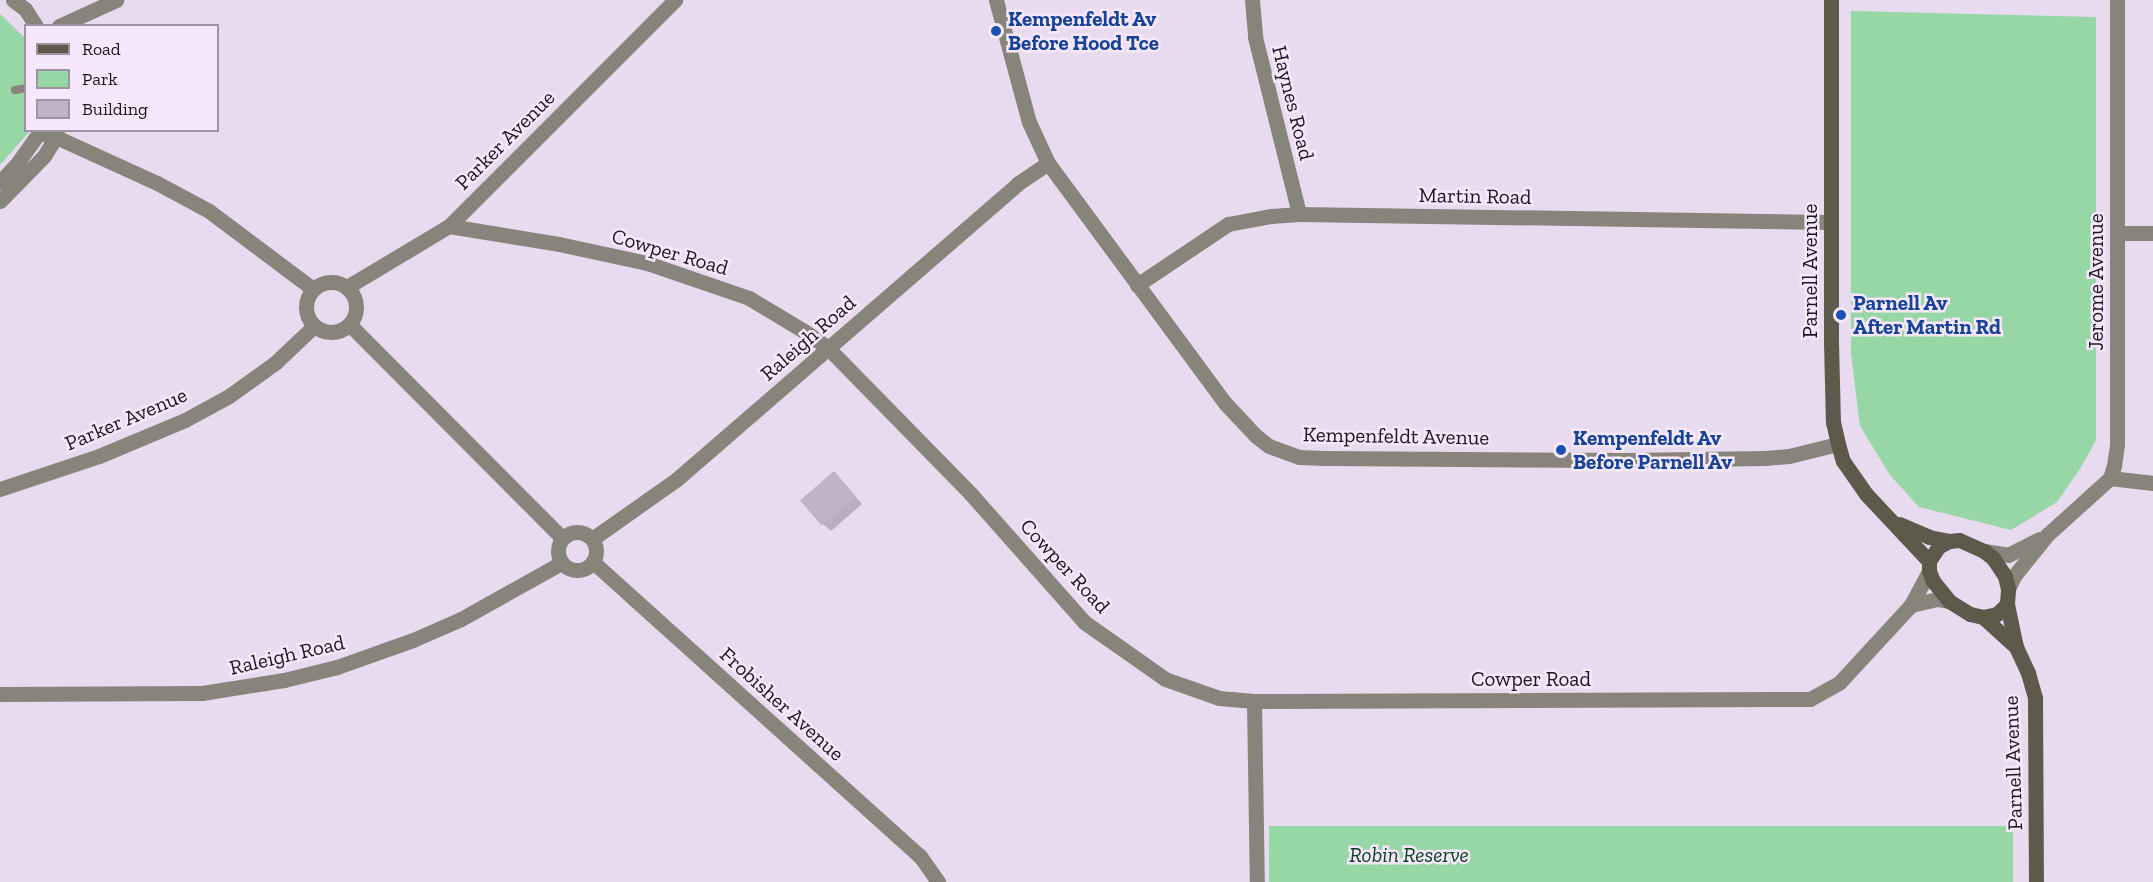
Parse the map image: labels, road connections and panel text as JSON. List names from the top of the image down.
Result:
{
  "streets": {
    "street": [
      "Haynes Road",
      "Parker Avenue",
      "Martin Road",
      "Cowper Road",
      "Parnell Avenue",
      "Jerome Avenue",
      "Raleigh Road",
      "Kempenfeldt Avenue",
      "Frobisher Avenue"
    ]
  },
  "crossings": [
    ["Haynes Road", "Martin Road"],
    ["Parker Avenue", "Cowper Road"],
    ["Martin Road", "Parnell Avenue"],
    ["Martin Road", "Kempenfeldt Avenue"],
    ["Cowper Road", "Parnell Avenue"],
    ["Cowper Road", "Raleigh Road"],
    ["Parnell Avenue", "Kempenfeldt Avenue"],
    ["Raleigh Road", "Kempenfeldt Avenue"],
    ["Raleigh Road", "Frobisher Avenue"]
  ],
  "parks": ["Robin Reserve"],
  "places": ["Kempenfeldt Av Before Hood Tce", "Parnell Av After Martin Rd", "Kempenfeldt Av Before Parnell Av"],
  "legend": ["Road", "Park", "Building"]
}
